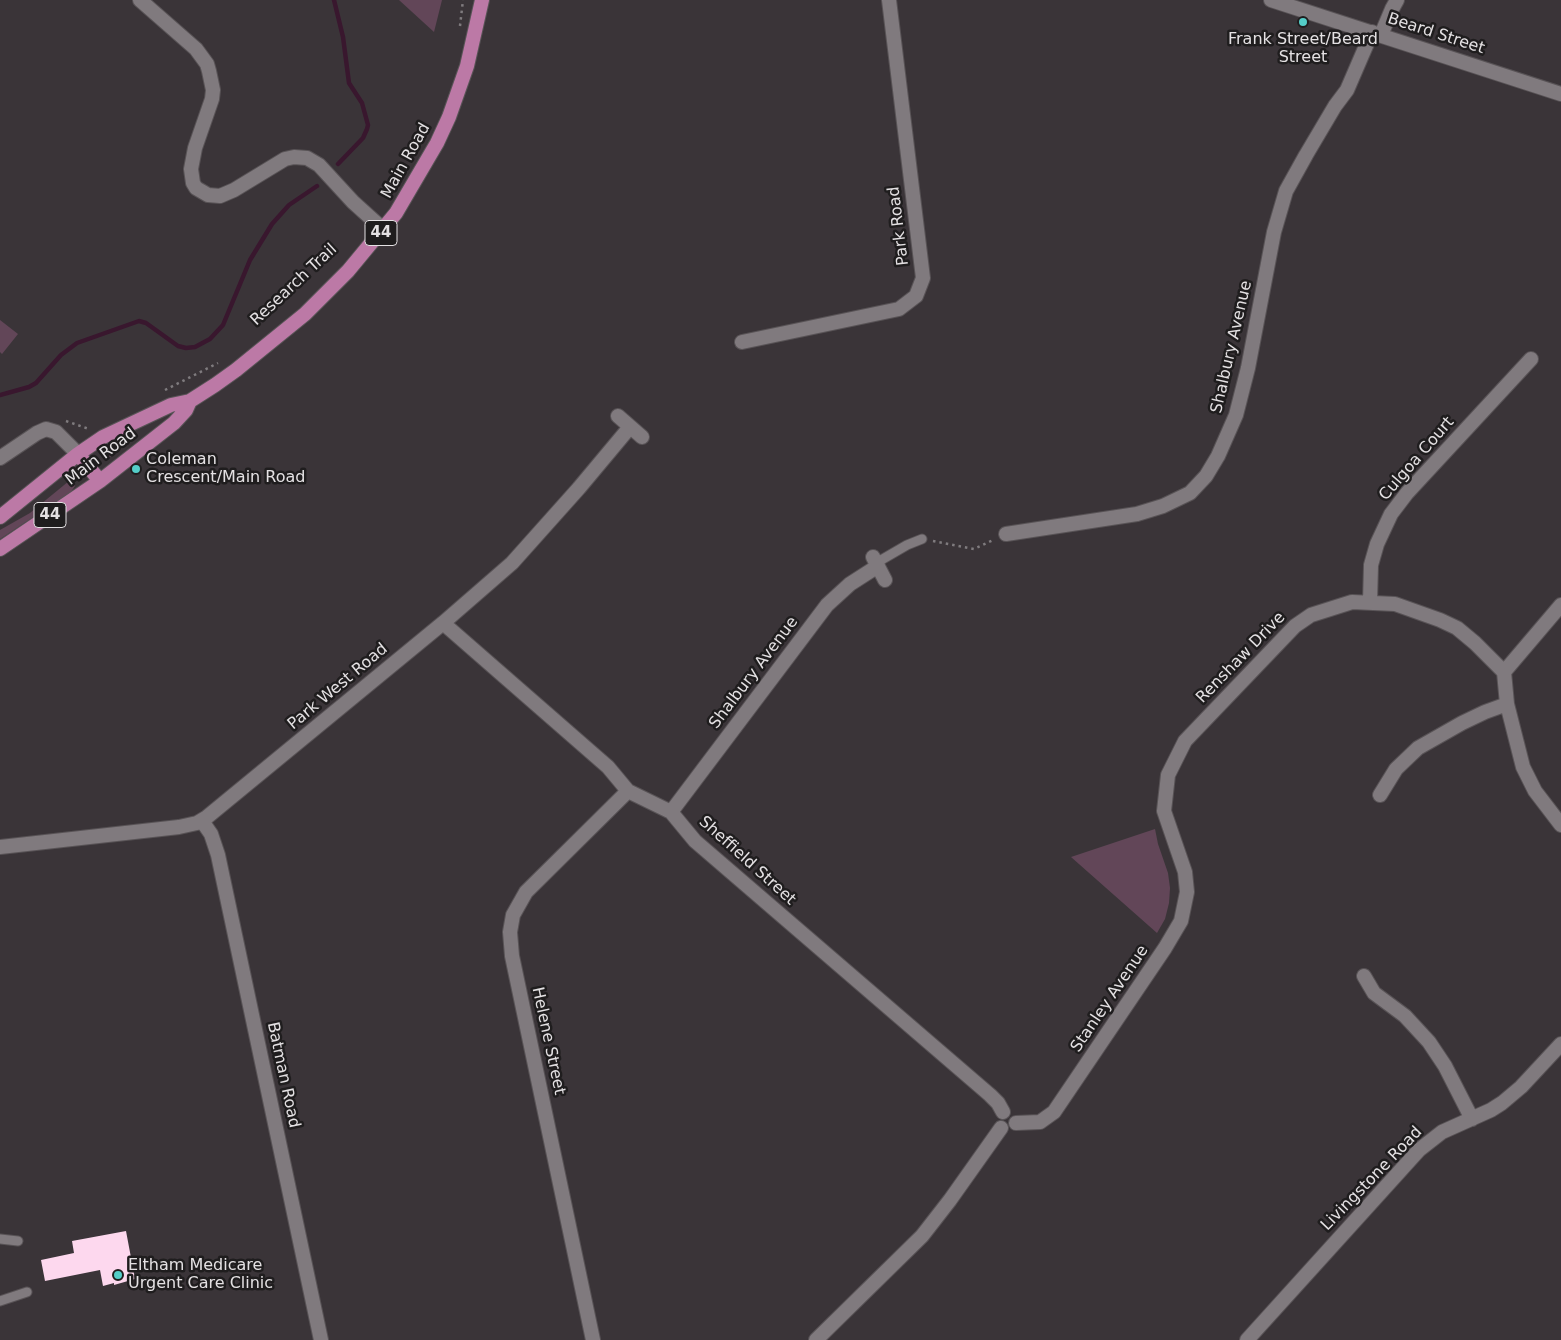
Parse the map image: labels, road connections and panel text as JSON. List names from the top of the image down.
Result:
{
  "streets": {
    "main road": ["Main Road", "44"],
    "street": [
      "Beard Street",
      "Park Road",
      "Shalbury Avenue",
      "Culgoa Court",
      "Renshaw Drive",
      "Park West Road",
      "Sheffield Street",
      "Stanley Avenue",
      "Helene Street",
      "Batman Road",
      "Livingstone Road"
    ]
  },
  "crossings": [
    ["Beard Street", "Shalbury Avenue"],
    ["Shalbury Avenue", "Sheffield Street"],
    ["Culgoa Court", "Renshaw Drive"],
    ["Renshaw Drive", "Stanley Avenue"],
    ["Park West Road", "Sheffield Street"],
    ["Park West Road", "Batman Road"],
    ["Sheffield Street", "Stanley Avenue"],
    ["Sheffield Street", "Helene Street"]
  ],
  "places": ["Frank Street/Beard Street", "Coleman Crescent/Main Road", "Eltham Medicare Urgent Care Clinic"]
}
